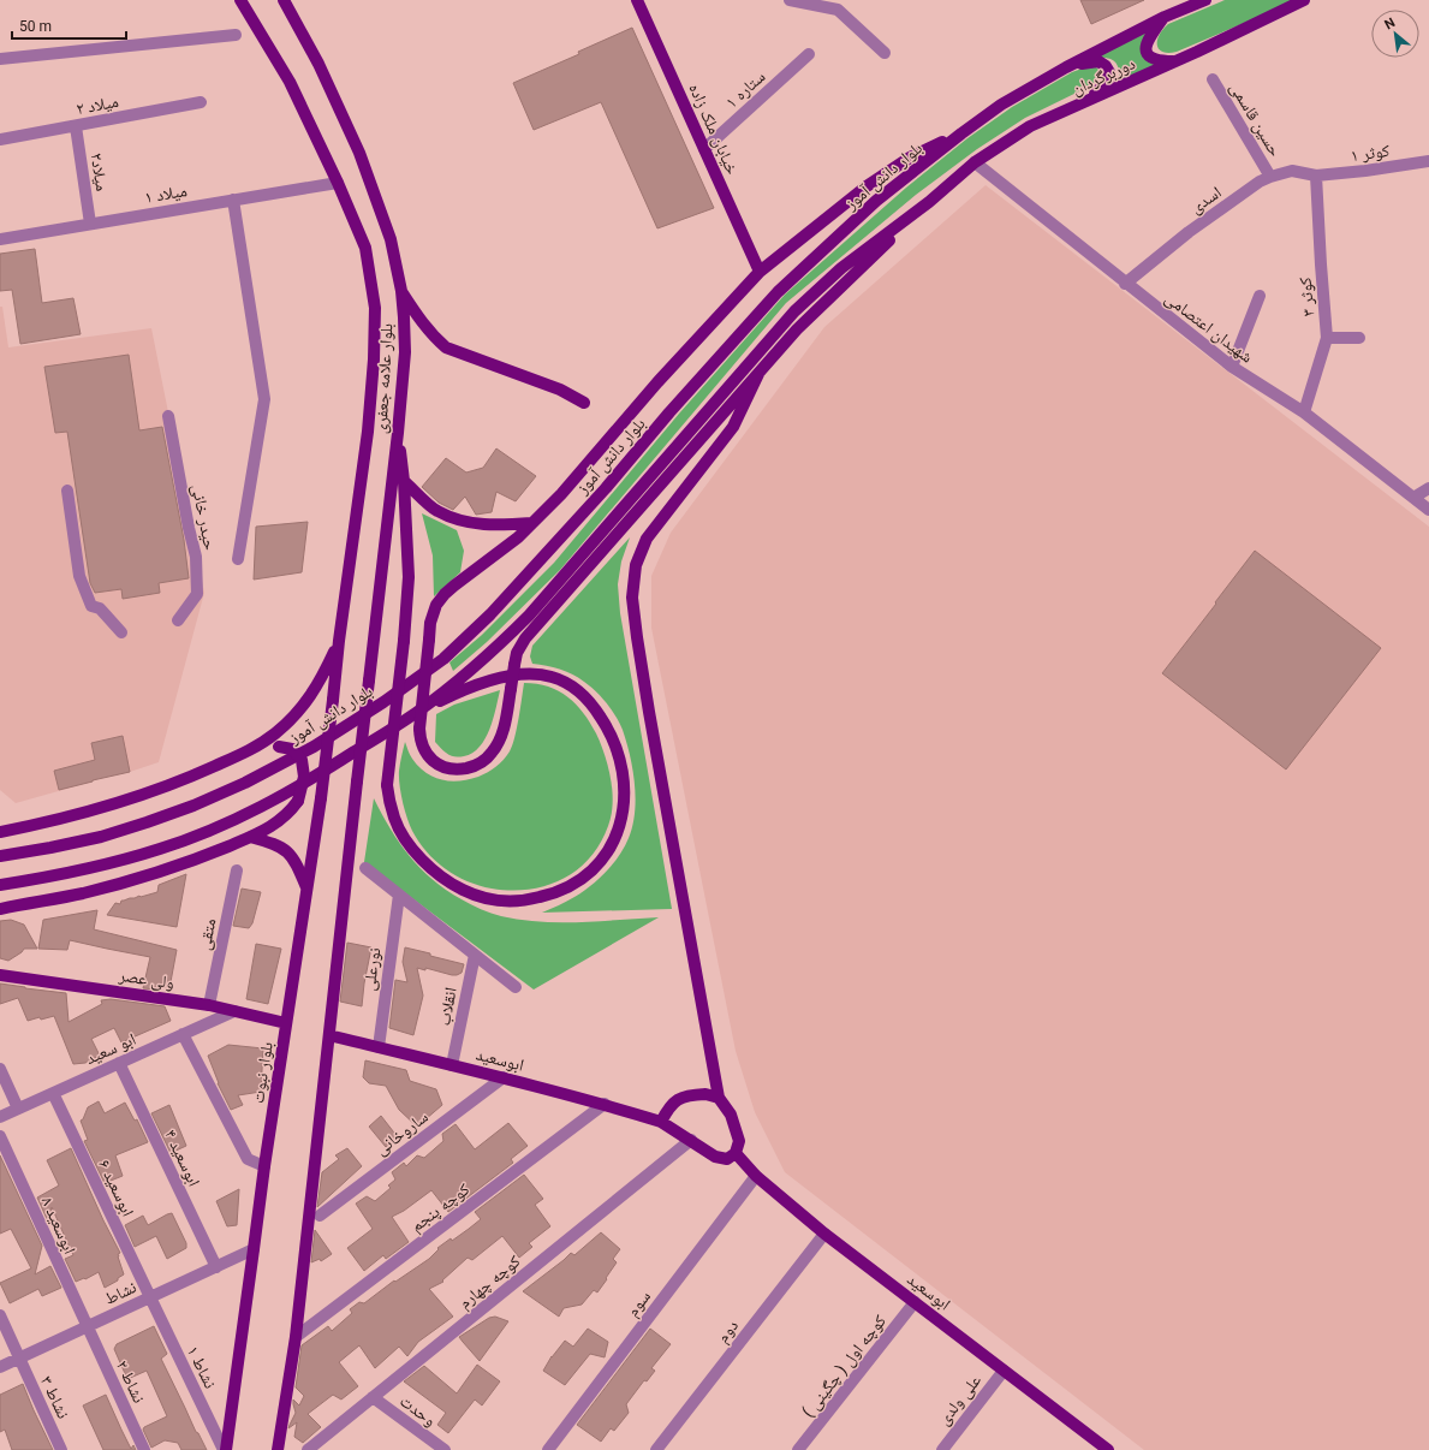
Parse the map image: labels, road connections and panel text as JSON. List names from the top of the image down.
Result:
{
  "streets": {
    "main road": [
      "دوربرگردان",
      "خیابان ملک زاده",
      "بلوار دانش آموز",
      "بلوار علامه جعفری",
      "ولی عصر",
      "ابوسعید",
      "بلوار نبوت"
    ],
    "street": [
      "ستاره ۱",
      "میلاد ۲",
      "حسین قاسمی",
      "کوثر ۱",
      "میلاد۲",
      "میلاد ۱",
      "اسدی",
      "کوثر ۳",
      "شهیدان اعتصامی",
      "حیدر خانی",
      "متقی",
      "نورعلی",
      "انقلاب",
      "ابو سعید",
      "ساروخانی",
      "ابوسعید ۴",
      "ابوسعید ۶",
      "کوچه پنجم",
      "ابوسعید ۸",
      "کوچه چهارم",
      "نشاط",
      "سوم",
      "دوم",
      "کوچه اول ( چگینی )",
      "نشاط ۱",
      "نشاط ۲",
      "نشاط ۳",
      "علی ولدی",
      "وحدت"
    ]
  },
  "crossings": [
    ["دوربرگردان", "شهیدان اعتصامی"],
    ["ستاره ۱", "خیابان ملک زاده"],
    ["میلاد ۲", "میلاد۲"],
    ["حسین قاسمی", "اسدی"],
    ["کوثر ۱", "اسدی"],
    ["کوثر ۱", "کوثر ۳"],
    ["میلاد۲", "میلاد ۱"],
    ["میلاد ۱", "بلوار علامه جعفری"],
    ["اسدی", "کوثر ۳"],
    ["اسدی", "شهیدان اعتصامی"],
    ["کوثر ۳", "شهیدان اعتصامی"],
    ["بلوار علامه جعفری", "ابوسعید"],
    ["بلوار علامه جعفری", "بلوار نبوت"],
    ["متقی", "ولی عصر"],
    ["نورعلی", "ابوسعید"],
    ["ولی عصر", "ابو سعید"],
    ["ولی عصر", "بلوار نبوت"],
    ["انقلاب", "ابوسعید"],
    ["ابو سعید", "ابوسعید ۴"],
    ["ابو سعید", "ابوسعید ۶"],
    ["ابوسعید", "ساروخانی"],
    ["ابوسعید", "کوچه پنجم"],
    ["ابوسعید", "کوچه چهارم"],
    ["ابوسعید", "سوم"],
    ["ابوسعید", "دوم"],
    ["ابوسعید", "کوچه اول ( چگینی )"],
    ["ابوسعید", "علی ولدی"],
    ["بلوار نبوت", "نشاط"],
    ["بلوار نبوت", "نشاط ۱"],
    ["ابوسعید ۴", "نشاط"],
    ["ابوسعید ۶", "نشاط"],
    ["ابوسعید ۶", "نشاط ۱"],
    ["ابوسعید ۸", "نشاط"],
    ["ابوسعید ۸", "نشاط ۲"],
    ["کوچه چهارم", "وحدت"],
    ["نشاط", "نشاط ۱"],
    ["نشاط", "نشاط ۲"],
    ["نشاط", "نشاط ۳"]
  ],
  "scale_bar": "50 m",
  "north": "top left"
}
